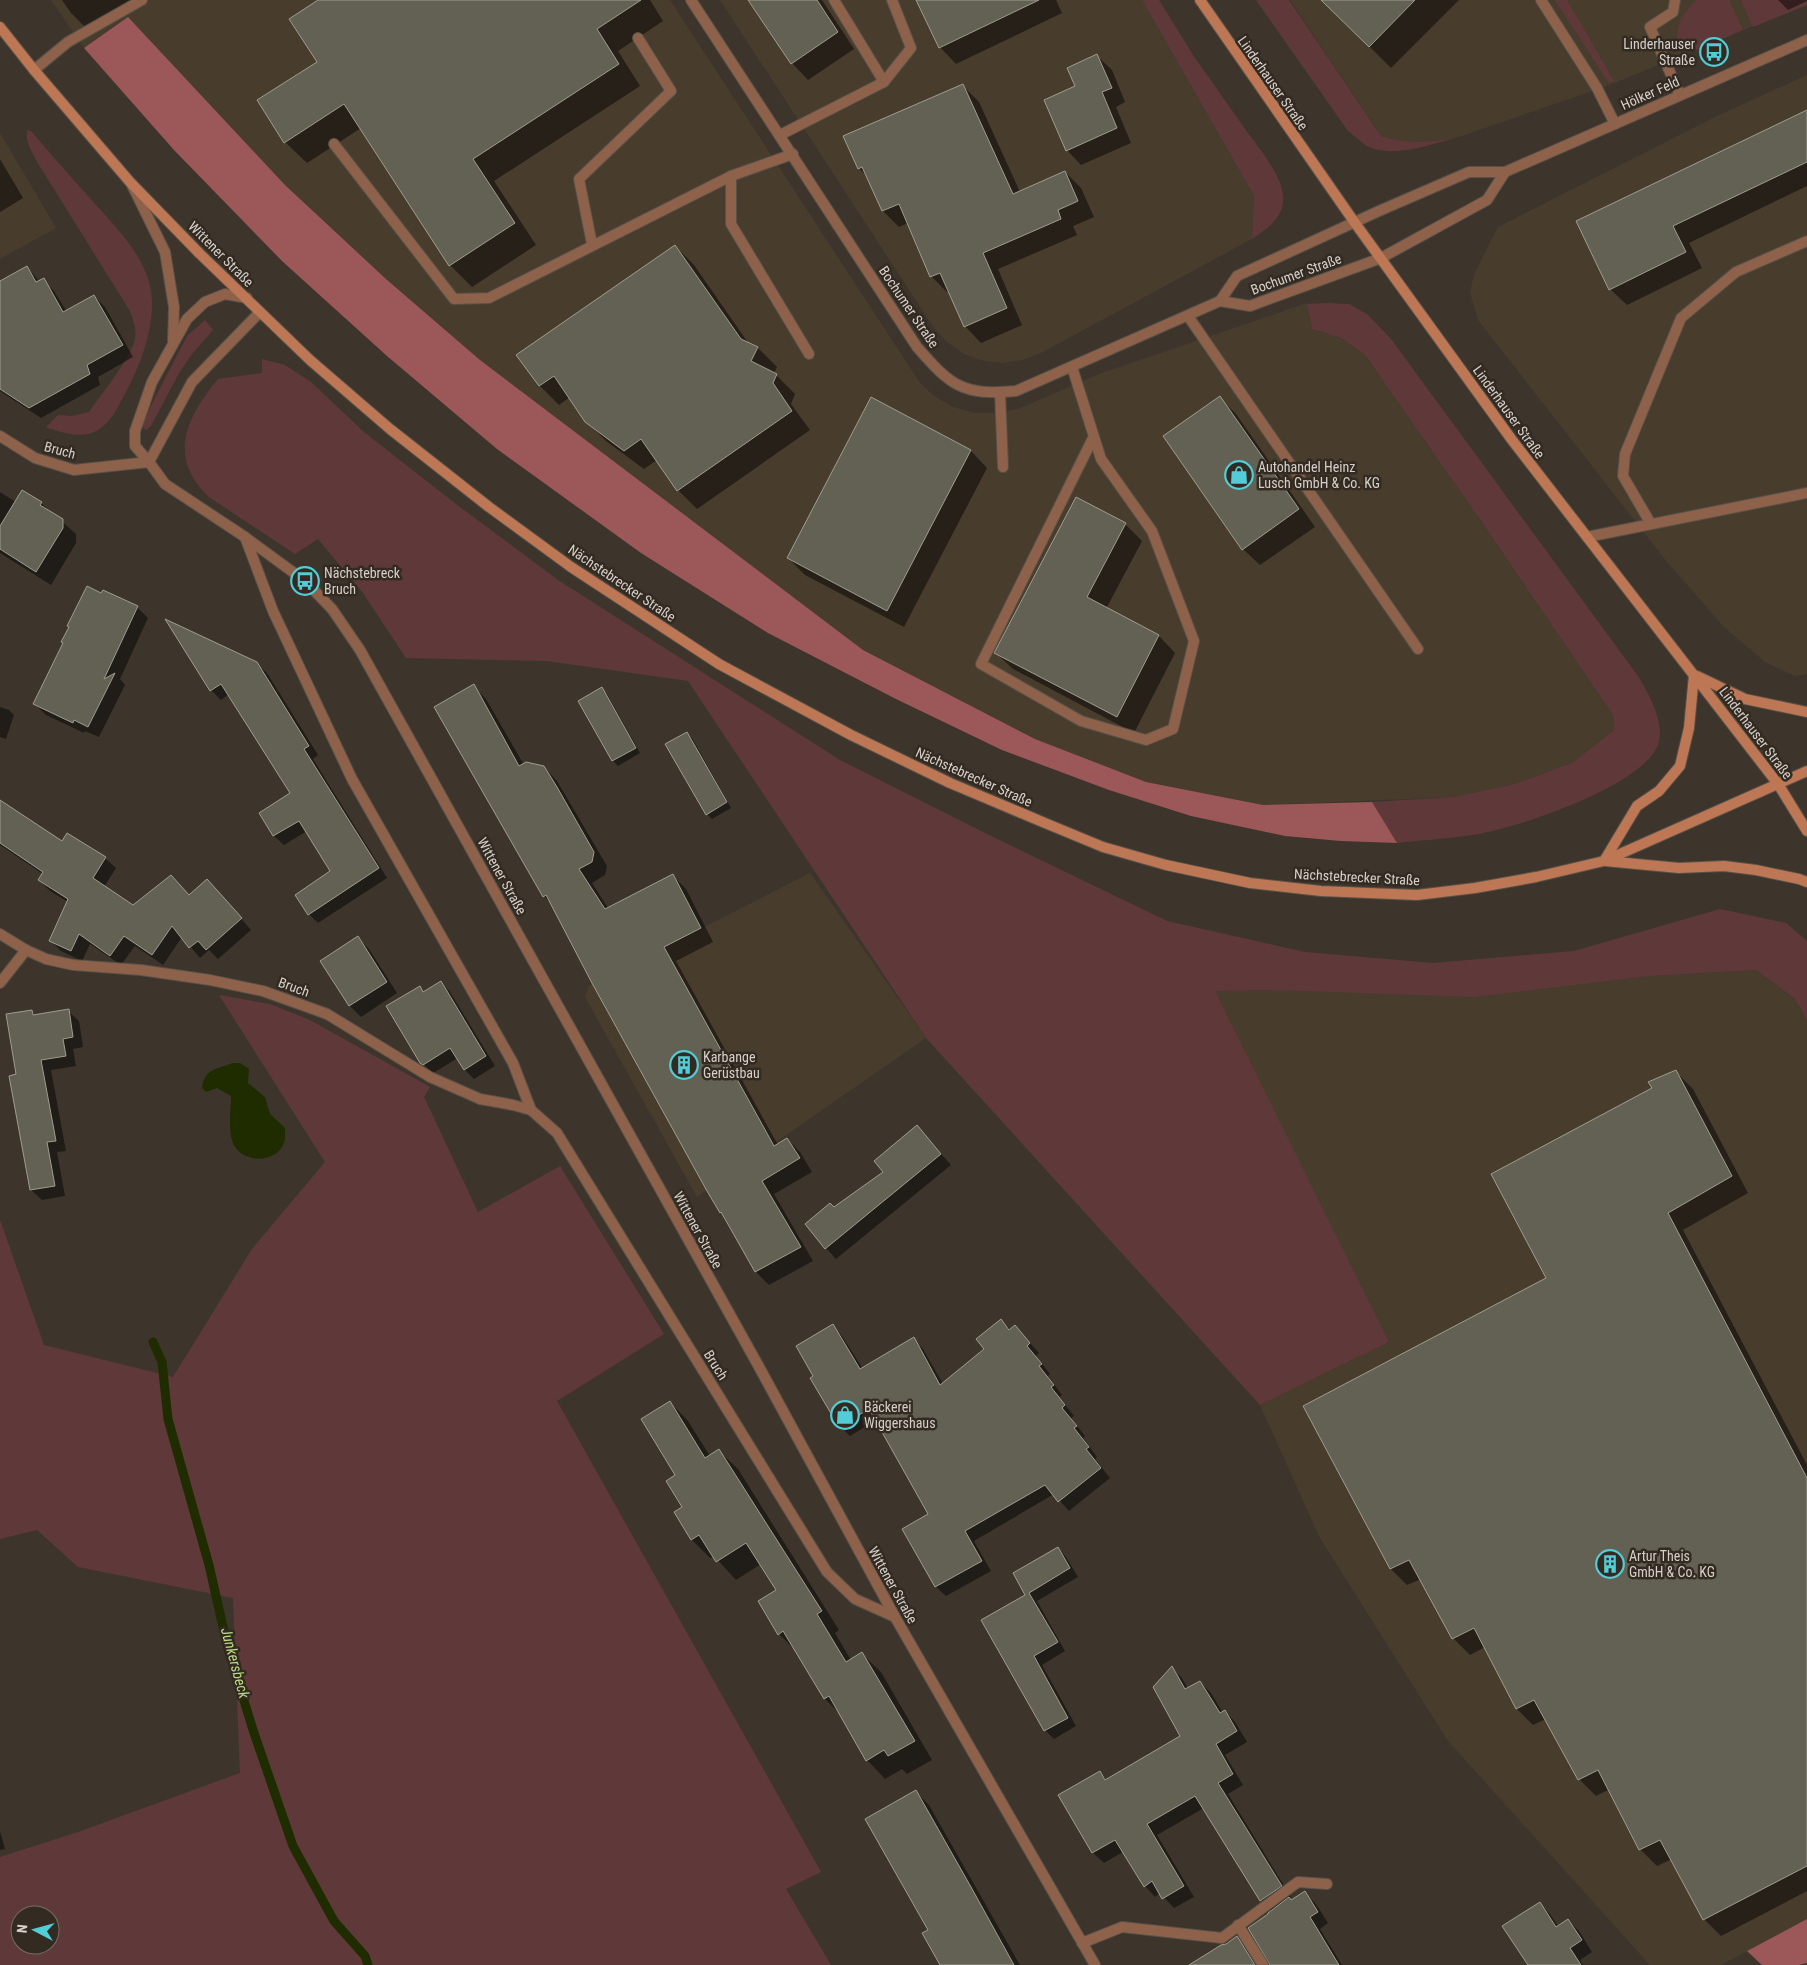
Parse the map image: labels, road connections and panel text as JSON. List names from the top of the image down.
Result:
{
  "streets": {
    "main road": ["Linderhauser Straße", "Wittener Straße", "Nächstebrecker Straße"],
    "street": ["Hölker Feld", "Bochumer Straße", "Bruch"]
  },
  "crossings": [
    ["Linderhauser Straße", "Hölker Feld"],
    ["Linderhauser Straße", "Bochumer Straße"],
    ["Linderhauser Straße", "Nächstebrecker Straße"],
    ["Hölker Feld", "Bochumer Straße"],
    ["Wittener Straße", "Bruch"],
    ["Wittener Straße", "Nächstebrecker Straße"]
  ],
  "water": ["Junkersbeck"],
  "places": {
    "bus stop": ["Linderhauser Straße", "Nächstebreck Bruch"],
    "shop": ["Autohandel Heinz Lusch GmbH & Co. KG", "Bäckerei Wiggershaus"],
    "building": ["Karbange Gerüstbau", "Artur Theis GmbH & Co. KG"]
  },
  "north": "left"
}
